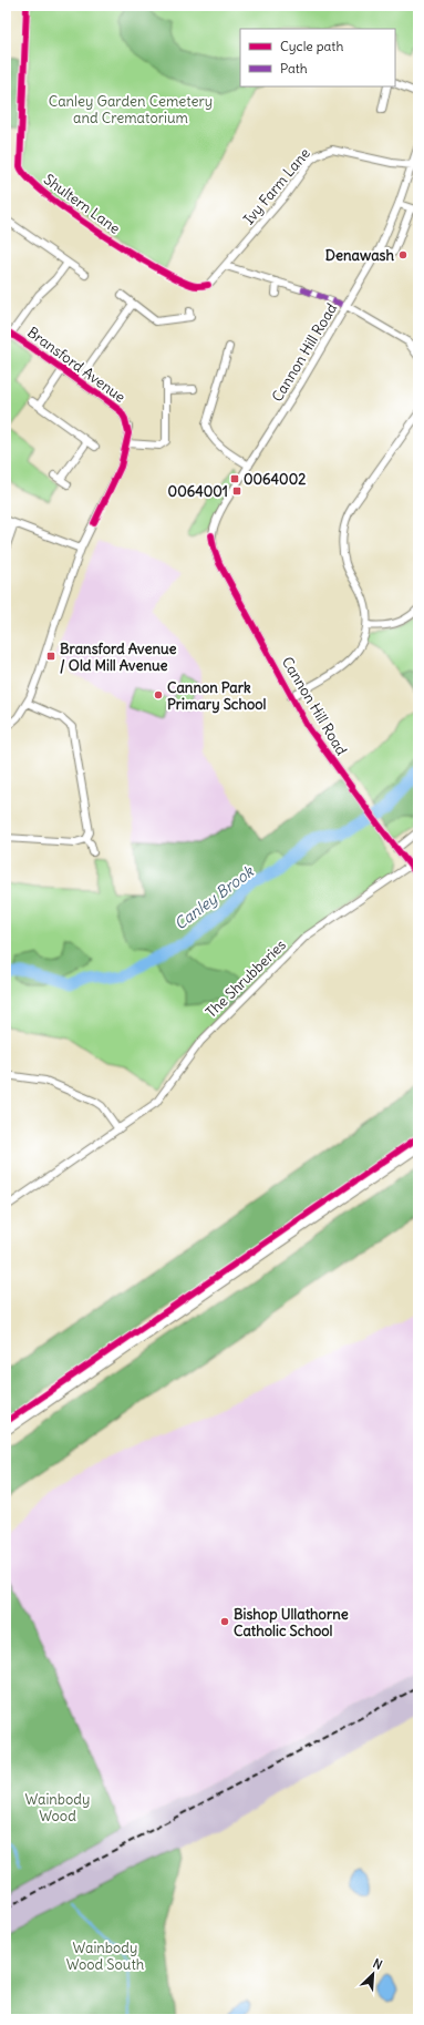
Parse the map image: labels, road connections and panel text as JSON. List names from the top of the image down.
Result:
{
  "streets": {
    "street": [
      "Ivy Farm Lane",
      "Cannon Hill Road",
      "Bransford Avenue",
      "The Shrubberies"
    ],
    "cycle path": ["Shultern Lane"]
  },
  "crossings": [
    ["Ivy Farm Lane", "Cannon Hill Road"],
    ["Cannon Hill Road", "The Shrubberies"]
  ],
  "water": ["Canley Brook"],
  "parks": ["Canley Garden Cemetery and Crematorium", "Wainbody Wood", "Wainbody Wood South"],
  "places": {
    "other": ["Denawash", "Cannon Park Primary School", "Bishop Ullathorne Catholic School"],
    "transit": ["0064002", "0064001", "Bransford Avenue / Old Mill Avenue"]
  },
  "legend": ["Cycle path", "Path"],
  "north": "top right"
}
